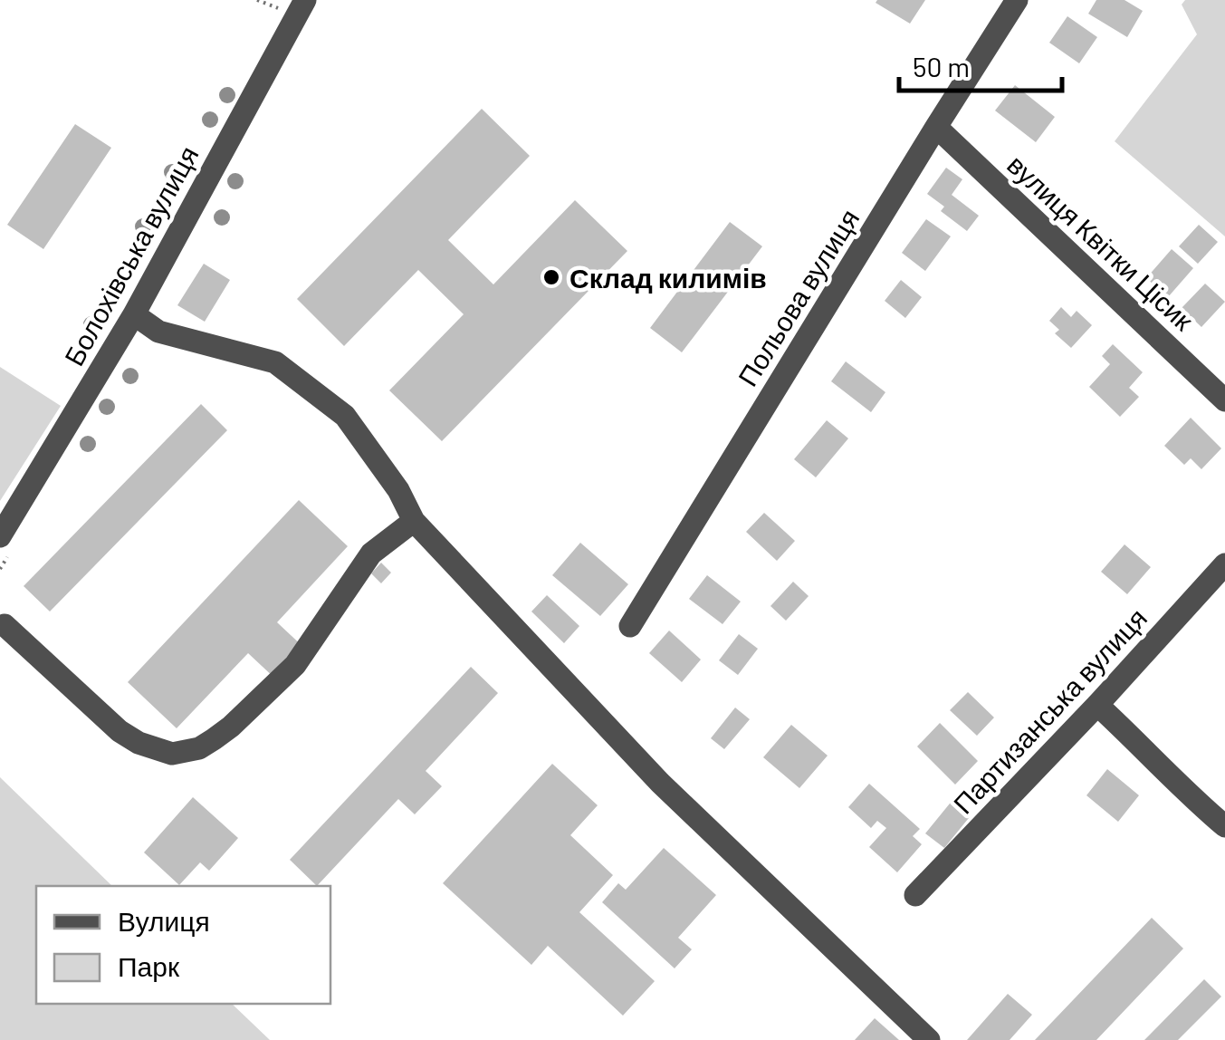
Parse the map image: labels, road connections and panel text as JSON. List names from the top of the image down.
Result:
{
  "streets": {
    "street": [
      "вулиця Квітки Цісик",
      "Болохівська вулиця",
      "Польова вулиця",
      "Партизанська вулиця"
    ]
  },
  "crossings": [
    ["вулиця Квітки Цісик", "Польова вулиця"]
  ],
  "places": ["Склад килимів"],
  "legend": ["Вулиця", "Парк"],
  "scale_bar": "50 m"
}
